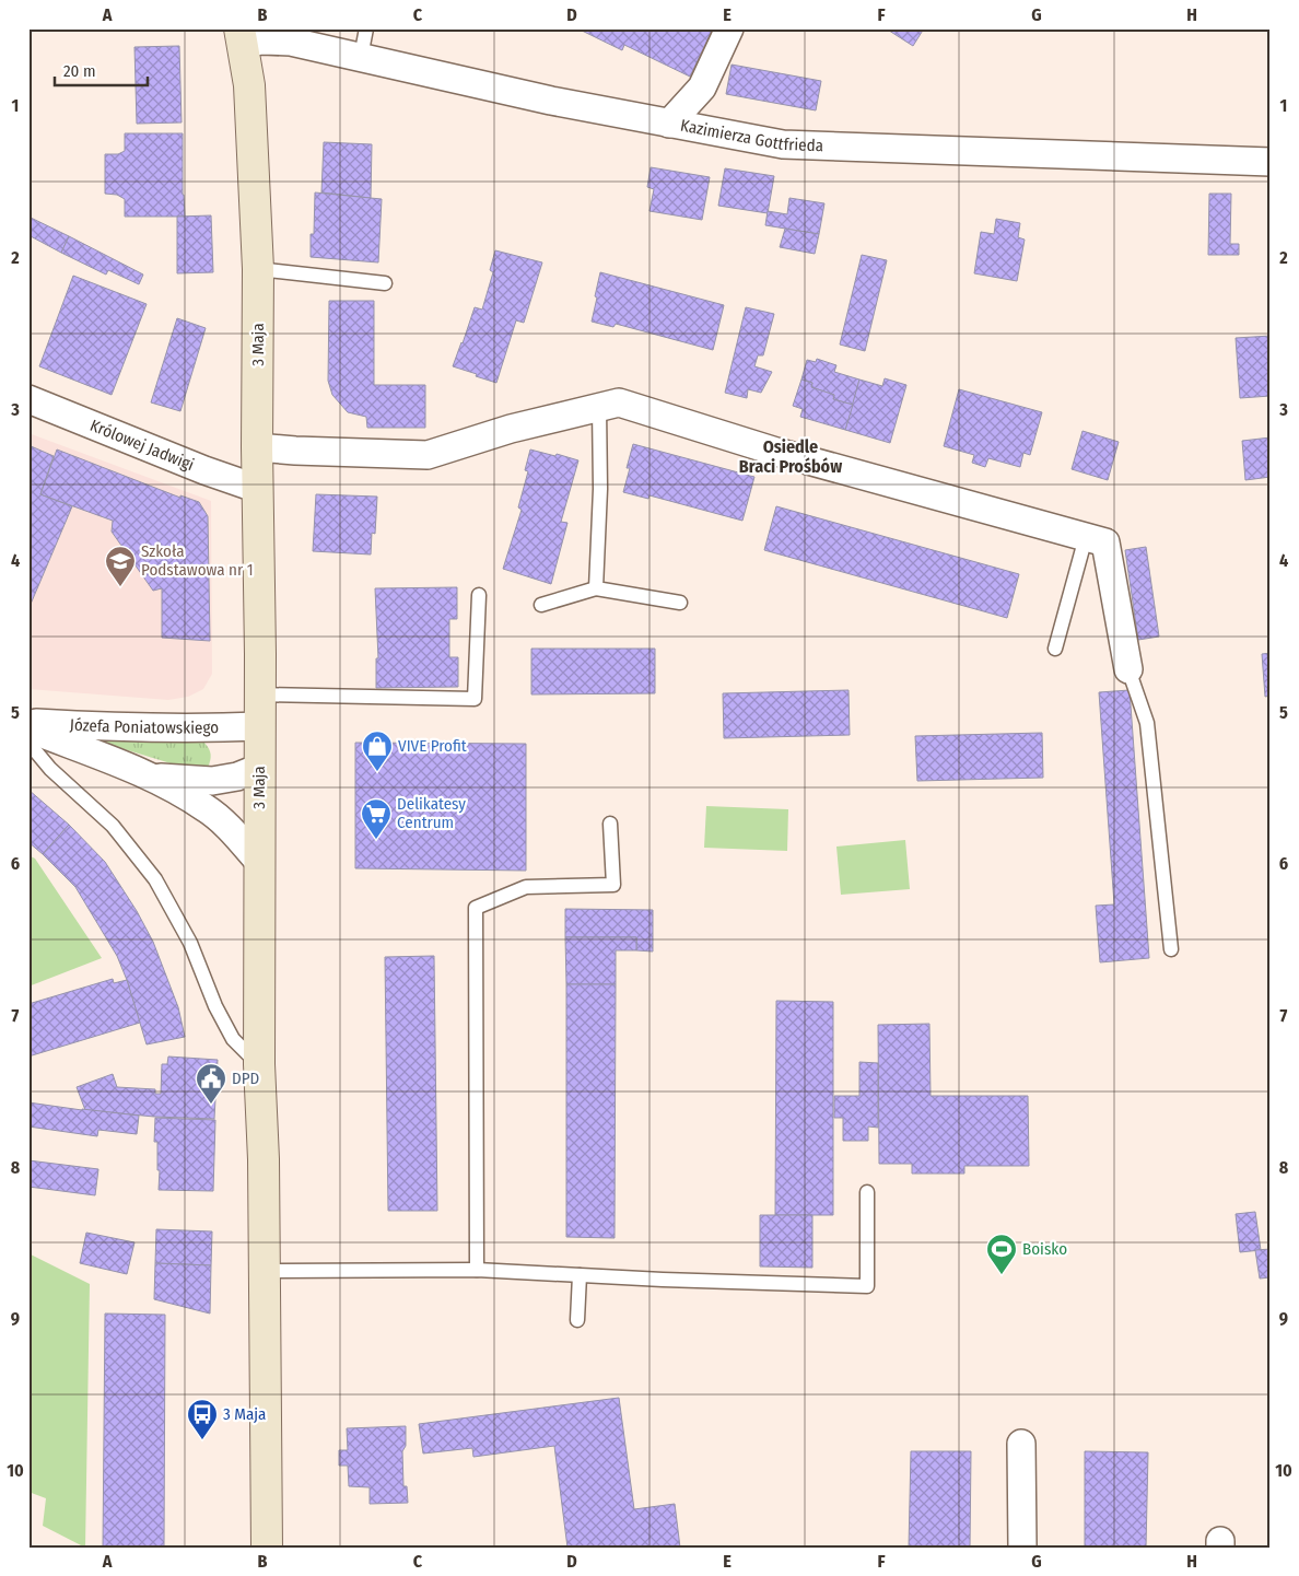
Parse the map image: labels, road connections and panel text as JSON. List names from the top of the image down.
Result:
{
  "streets": {
    "street": [
      "Kazimierza Gottfrieda",
      "3 Maja",
      "Królowej Jadwigi",
      "Józefa Poniatowskiego"
    ]
  },
  "crossings": [
    ["Kazimierza Gottfrieda", "3 Maja"],
    ["3 Maja", "Królowej Jadwigi"],
    ["3 Maja", "Józefa Poniatowskiego"]
  ],
  "districts": ["Osiedle Braci Prośbów"],
  "places": {
    "school or university": ["Szkoła Podstawowa nr 1"],
    "shop": ["VIVE Profit"],
    "supermarket": ["Delikatesy Centrum"],
    "public building": ["DPD"],
    "sports": ["Boisko"],
    "bus stop": ["3 Maja"]
  },
  "scale_bar": "20 m",
  "grid": {
    "columns": [
      "A",
      "B",
      "C",
      "D",
      "E",
      "F",
      "G",
      "H"
    ],
    "rows": [
      "1",
      "2",
      "3",
      "4",
      "5",
      "6",
      "7",
      "8",
      "9",
      "10"
    ]
  }
}
